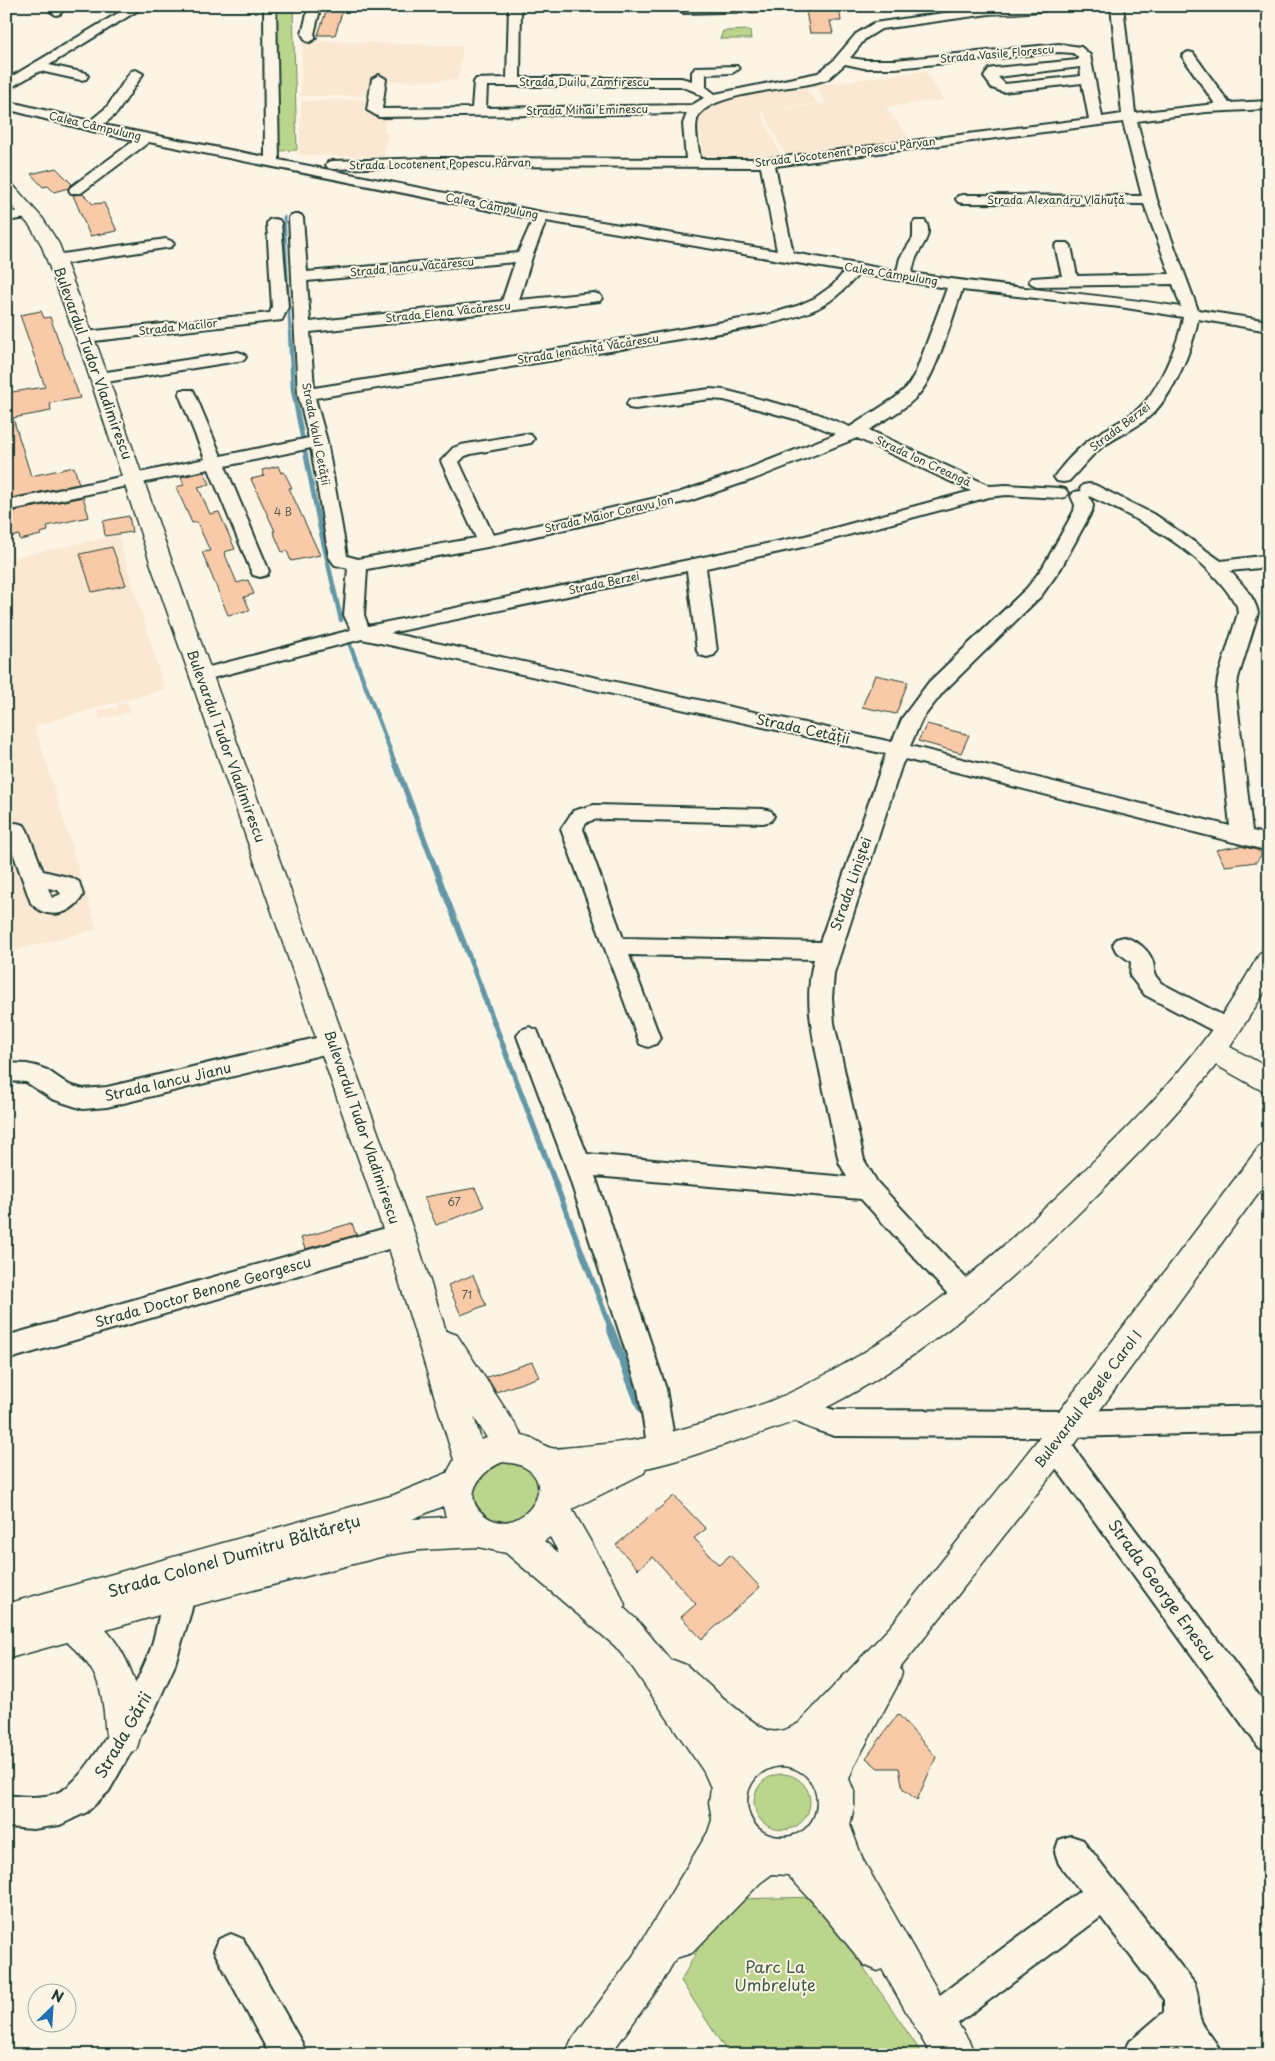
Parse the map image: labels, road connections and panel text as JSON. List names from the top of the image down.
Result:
{
  "streets": {
    "main road": ["Bulevardul Tudor Vladimirescu", "Bulevardul Regele Carol I", "Strada Colonel Dumitru Băltărețu"],
    "street": [
      "Strada Vasile Florescu",
      "Strada Duilu Zamfirescu",
      "Strada Mihai Eminescu",
      "Calea Câmpulung",
      "Strada Locotenent Popescu Pârvan",
      "Strada Alexandru Vlahuță",
      "Strada Iancu Văcărescu",
      "Strada Elena Văcărescu",
      "Strada Macilor",
      "Strada Ienăchiță Văcărescu",
      "Strada Berzei",
      "Strada Valul Cetății",
      "Strada Ion Creangă",
      "Strada Maior Coravu Ion",
      "Strada Cetății",
      "Strada Liniștei",
      "Strada Iancu Jianu",
      "Strada Doctor Benone Georgescu",
      "Strada George Enescu",
      "Strada Gării"
    ]
  },
  "crossings": [
    ["Strada Duilu Zamfirescu", "Strada Mihai Eminescu"],
    ["Calea Câmpulung", "Strada Locotenent Popescu Pârvan"],
    ["Calea Câmpulung", "Strada Ienăchiță Văcărescu"],
    ["Calea Câmpulung", "Strada Berzei"],
    ["Calea Câmpulung", "Strada Maior Coravu Ion"],
    ["Strada Iancu Văcărescu", "Strada Valul Cetății"],
    ["Strada Elena Văcărescu", "Strada Valul Cetății"],
    ["Strada Macilor", "Bulevardul Tudor Vladimirescu"],
    ["Strada Ienăchiță Văcărescu", "Strada Valul Cetății"],
    ["Bulevardul Tudor Vladimirescu", "Strada Berzei"],
    ["Bulevardul Tudor Vladimirescu", "Strada Iancu Jianu"],
    ["Bulevardul Tudor Vladimirescu", "Strada Doctor Benone Georgescu"],
    ["Bulevardul Tudor Vladimirescu", "Strada Colonel Dumitru Băltărețu"],
    ["Strada Berzei", "Strada Ion Creangă"],
    ["Strada Berzei", "Strada Cetății"],
    ["Strada Berzei", "Strada Liniștei"],
    ["Strada Valul Cetății", "Strada Maior Coravu Ion"],
    ["Strada Ion Creangă", "Strada Maior Coravu Ion"],
    ["Strada Cetății", "Strada Liniștei"],
    ["Bulevardul Regele Carol I", "Strada George Enescu"],
    ["Strada Colonel Dumitru Băltărețu", "Strada Gării"]
  ],
  "parks": ["Parc La Umbreluțe"],
  "house_numbers": ["4 B", "67", "71"],
  "north": "top right"
}
